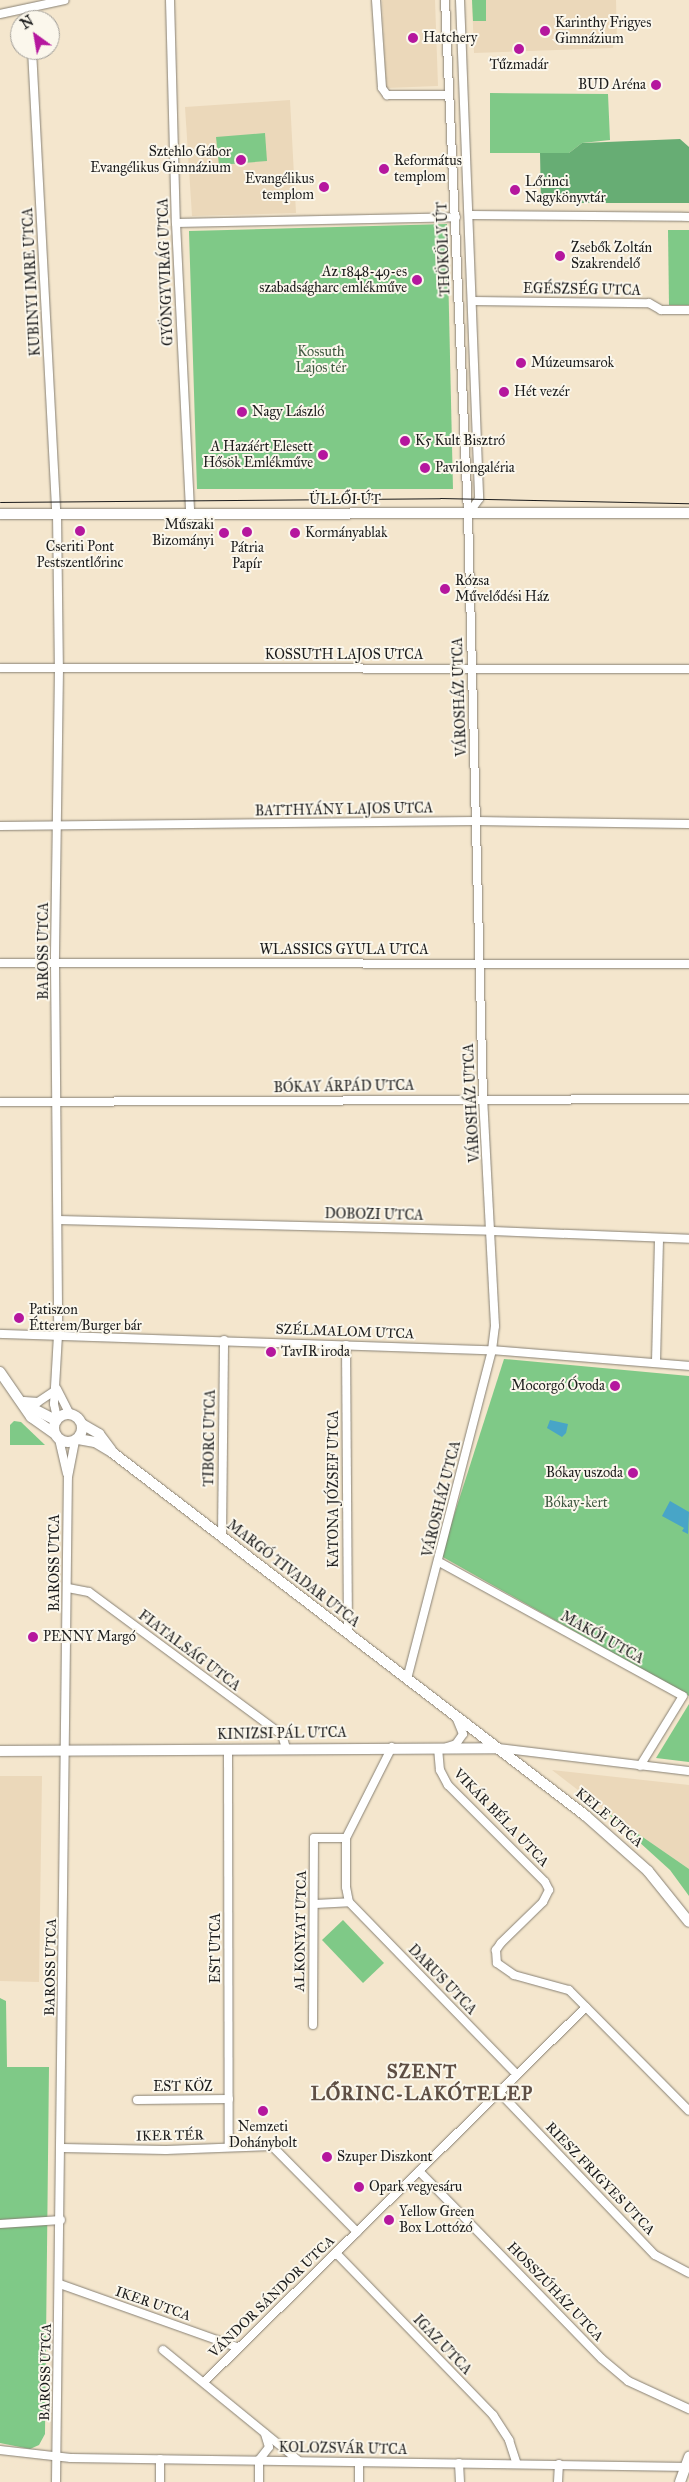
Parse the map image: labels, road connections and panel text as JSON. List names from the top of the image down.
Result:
{
  "streets": {
    "street": [
      "THÖKÖLY ÚT",
      "GYÖNGYVIRÁG UTCA",
      "KUBINYI IMRE UTCA",
      "EGÉSZSÉG UTCA",
      "ÜLLŐI ÚT",
      "KOSSUTH LAJOS UTCA",
      "VÁROSHÁZ UTCA",
      "BATTHYÁNY LAJOS UTCA",
      "WLASSICS GYULA UTCA",
      "BAROSS UTCA",
      "BÓKAY ÁRPÁD UTCA",
      "DOBOZI UTCA",
      "SZÉLMALOM UTCA",
      "TIBORC UTCA",
      "KATONA JÓZSEF UTCA",
      "MARGÓ TIVADAR UTCA",
      "MAKÓI UTCA",
      "FIATALSÁG UTCA",
      "KINIZSI PÁL UTCA",
      "VIKÁR BÉLA UTCA",
      "KELE UTCA",
      "ALKONYAT UTCA",
      "EST UTCA",
      "DARUS UTCA",
      "EST KÖZ",
      "IKER TÉR",
      "RIESZ FRIGYES UTCA",
      "HOSSZÚHÁZ UTCA",
      "VÁNDOR SÁNDOR UTCA",
      "IKER UTCA",
      "IGAZ UTCA",
      "KOLOZSVÁR UTCA"
    ]
  },
  "crossings": [
    ["THÖKÖLY ÚT", "EGÉSZSÉG UTCA"],
    ["THÖKÖLY ÚT", "ÜLLŐI ÚT"],
    ["THÖKÖLY ÚT", "VÁROSHÁZ UTCA"],
    ["GYÖNGYVIRÁG UTCA", "ÜLLŐI ÚT"],
    ["KUBINYI IMRE UTCA", "ÜLLŐI ÚT"],
    ["KUBINYI IMRE UTCA", "BAROSS UTCA"],
    ["ÜLLŐI ÚT", "VÁROSHÁZ UTCA"],
    ["ÜLLŐI ÚT", "BAROSS UTCA"],
    ["KOSSUTH LAJOS UTCA", "VÁROSHÁZ UTCA"],
    ["KOSSUTH LAJOS UTCA", "BAROSS UTCA"],
    ["VÁROSHÁZ UTCA", "BATTHYÁNY LAJOS UTCA"],
    ["VÁROSHÁZ UTCA", "WLASSICS GYULA UTCA"],
    ["VÁROSHÁZ UTCA", "BÓKAY ÁRPÁD UTCA"],
    ["VÁROSHÁZ UTCA", "DOBOZI UTCA"],
    ["VÁROSHÁZ UTCA", "SZÉLMALOM UTCA"],
    ["VÁROSHÁZ UTCA", "MARGÓ TIVADAR UTCA"],
    ["VÁROSHÁZ UTCA", "MAKÓI UTCA"],
    ["BATTHYÁNY LAJOS UTCA", "BAROSS UTCA"],
    ["WLASSICS GYULA UTCA", "BAROSS UTCA"],
    ["BAROSS UTCA", "BÓKAY ÁRPÁD UTCA"],
    ["BAROSS UTCA", "DOBOZI UTCA"],
    ["BAROSS UTCA", "SZÉLMALOM UTCA"],
    ["BAROSS UTCA", "MARGÓ TIVADAR UTCA"],
    ["BAROSS UTCA", "FIATALSÁG UTCA"],
    ["BAROSS UTCA", "KINIZSI PÁL UTCA"],
    ["BAROSS UTCA", "IKER TÉR"],
    ["BAROSS UTCA", "IKER UTCA"],
    ["BAROSS UTCA", "KOLOZSVÁR UTCA"],
    ["SZÉLMALOM UTCA", "TIBORC UTCA"],
    ["SZÉLMALOM UTCA", "KATONA JÓZSEF UTCA"],
    ["TIBORC UTCA", "MARGÓ TIVADAR UTCA"],
    ["KATONA JÓZSEF UTCA", "MARGÓ TIVADAR UTCA"],
    ["MARGÓ TIVADAR UTCA", "MAKÓI UTCA"],
    ["MARGÓ TIVADAR UTCA", "KINIZSI PÁL UTCA"],
    ["MARGÓ TIVADAR UTCA", "KELE UTCA"],
    ["FIATALSÁG UTCA", "KINIZSI PÁL UTCA"],
    ["KINIZSI PÁL UTCA", "VIKÁR BÉLA UTCA"],
    ["KINIZSI PÁL UTCA", "KELE UTCA"],
    ["KINIZSI PÁL UTCA", "EST UTCA"],
    ["VIKÁR BÉLA UTCA", "VÁNDOR SÁNDOR UTCA"],
    ["EST UTCA", "EST KÖZ"],
    ["EST UTCA", "IKER TÉR"],
    ["DARUS UTCA", "VÁNDOR SÁNDOR UTCA"],
    ["IKER TÉR", "VÁNDOR SÁNDOR UTCA"],
    ["RIESZ FRIGYES UTCA", "VÁNDOR SÁNDOR UTCA"],
    ["HOSSZÚHÁZ UTCA", "VÁNDOR SÁNDOR UTCA"],
    ["VÁNDOR SÁNDOR UTCA", "IKER UTCA"],
    ["VÁNDOR SÁNDOR UTCA", "IGAZ UTCA"],
    ["IGAZ UTCA", "KOLOZSVÁR UTCA"]
  ],
  "districts": ["SZENT LŐRINC-LAKÓTELEP"],
  "parks": ["Kossuth Lajos tér", "Bókay-kert"],
  "places": [
    "Karinthy Frigyes Gimnázium",
    "Hatchery",
    "Tűzmadár",
    "BUD Aréna",
    "Sztehlo Gábor Evangélikus Gimnázium",
    "Református templom",
    "Evangélikus templom",
    "Lőrinci Nagykönyvtár",
    "Zsebők Zoltán Szakrendelő",
    "Az 1848-49-es szabadságharc emlékműve",
    "Múzeumsarok",
    "Hét vezér",
    "Nagy László",
    "K5 Kult Bisztró",
    "A Hazáért Elesett Hősök Emlékműve",
    "Pavilongaléria",
    "Cseriti Pont Pestszentlőrinc",
    "Pátria Papír",
    "Műszaki Bizományi",
    "Kormányablak",
    "Rózsa Művelődési Ház",
    "Patiszon Étterem/Burger bár",
    "TavIR iroda",
    "Mocorgó Óvoda",
    "Bókay uszoda",
    "PENNY Margó",
    "Nemzeti Dohánybolt",
    "Szuper Diszkont",
    "Opark vegyesáru",
    "Yellow Green Box Lottózó"
  ],
  "north": "top left"
}
